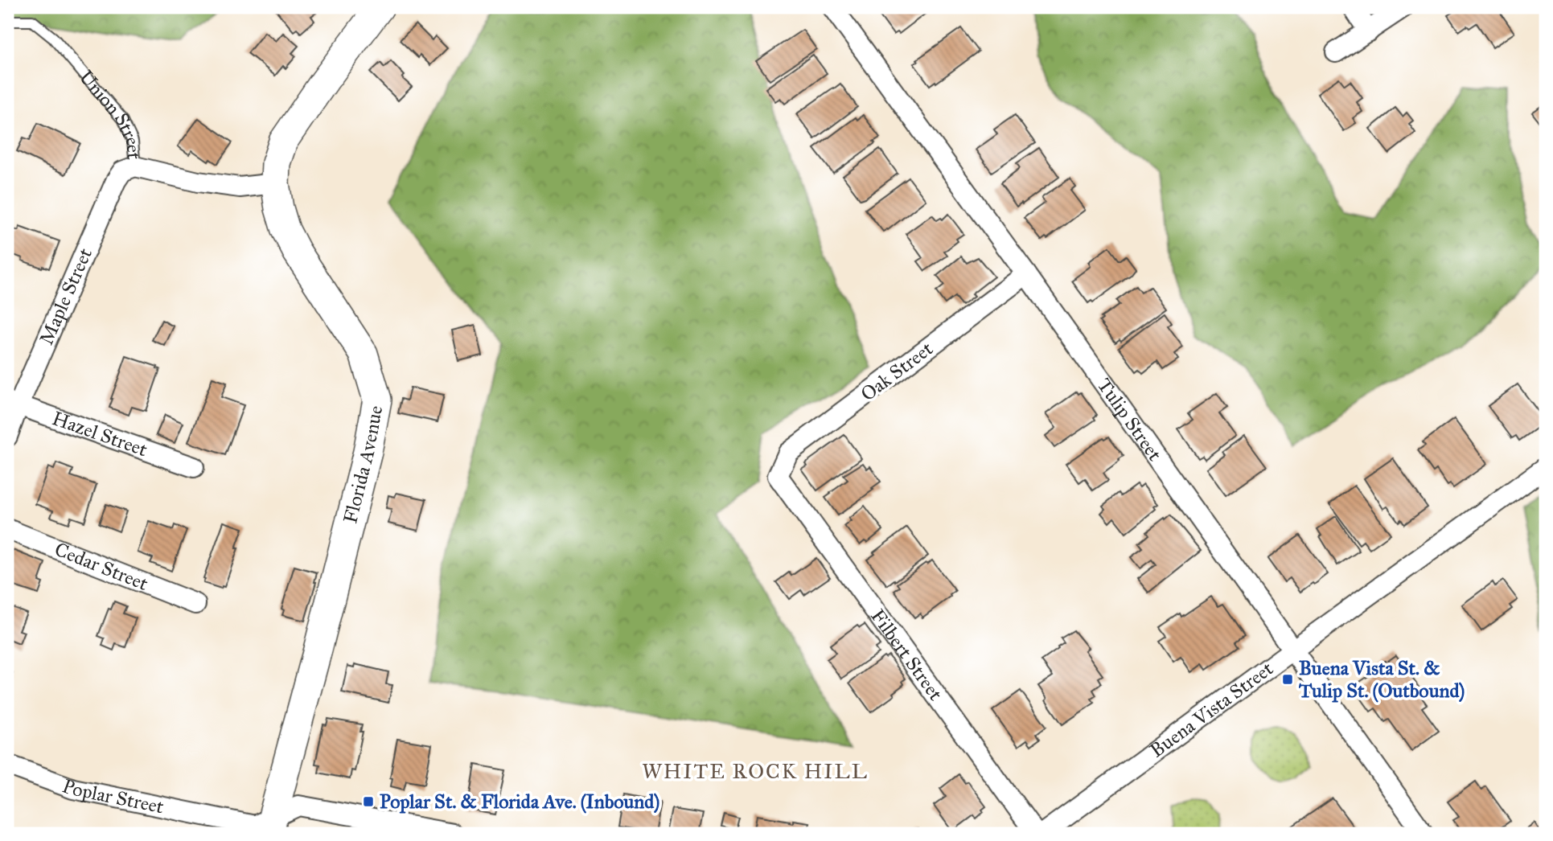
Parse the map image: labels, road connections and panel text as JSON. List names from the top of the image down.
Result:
{
  "streets": {
    "main road": ["Florida Avenue"],
    "street": [
      "Union Street",
      "Maple Street",
      "Oak Street",
      "Tulip Street",
      "Hazel Street",
      "Cedar Street",
      "Filbert Street",
      "Buena Vista Street",
      "Poplar Street"
    ]
  },
  "crossings": [
    ["Union Street", "Maple Street"],
    ["Union Street", "Florida Avenue"],
    ["Maple Street", "Hazel Street"],
    ["Oak Street", "Tulip Street"],
    ["Oak Street", "Filbert Street"],
    ["Tulip Street", "Buena Vista Street"],
    ["Florida Avenue", "Poplar Street"]
  ],
  "districts": ["WHITE ROCK HILL"],
  "places": {
    "transit": ["Buena Vista St. & Tulip St. (Outbound)", "Poplar St. & Florida Ave. (Inbound)"]
  }
}
